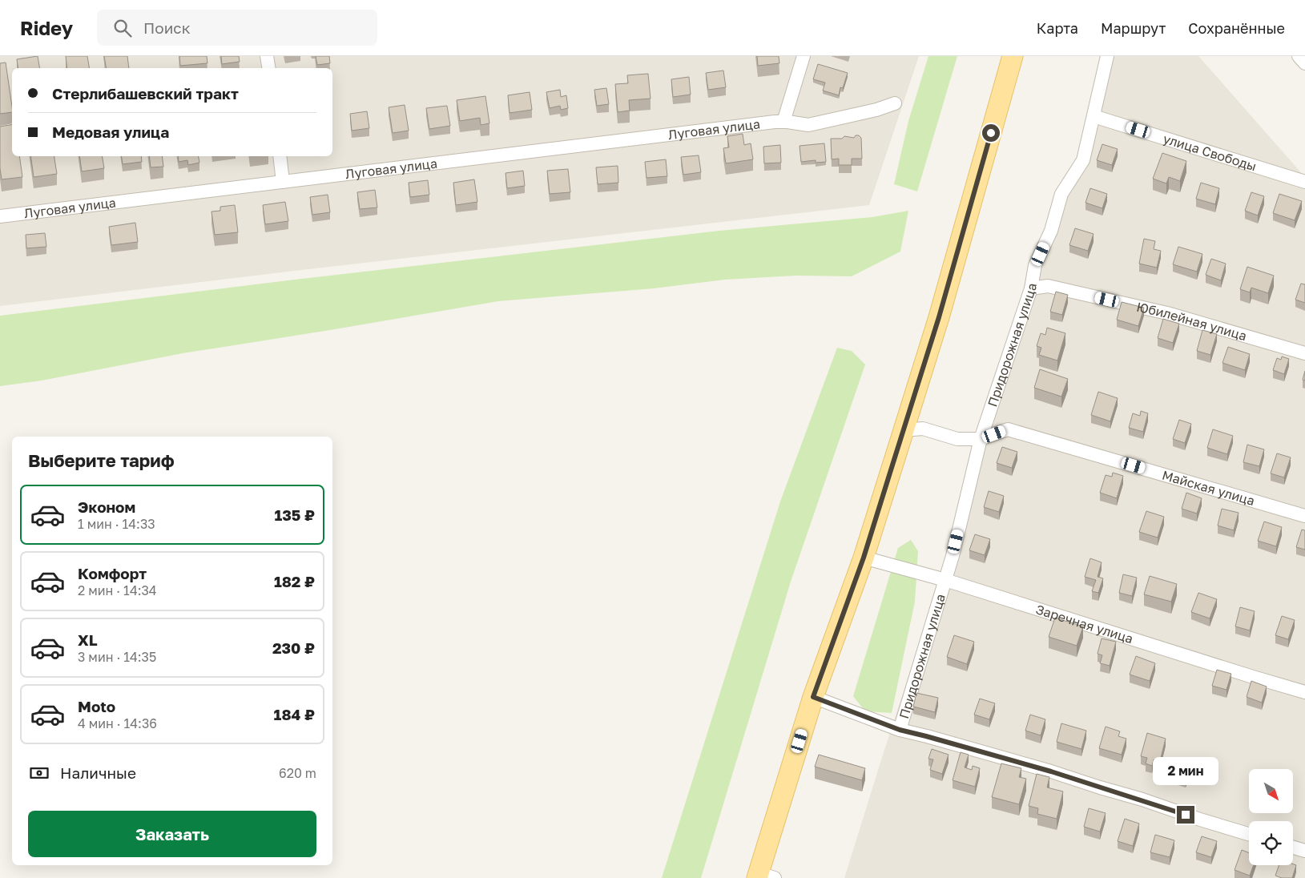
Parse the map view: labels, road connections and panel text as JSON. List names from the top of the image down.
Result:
{
  "streets": {
    "street": [
      "Луговая улица",
      "улица Свободы",
      "Юбилейная улица",
      "Придорожная улица",
      "Майская улица",
      "Заречная улица"
    ]
  },
  "crossings": [
    ["улица Свободы", "Придорожная улица"],
    ["Юбилейная улица", "Придорожная улица"],
    ["Придорожная улица", "Майская улица"],
    ["Придорожная улица", "Заречная улица"]
  ],
  "north": "bottom right",
  "page": {
    "header": "Ridey",
    "search": "Поиск",
    "nav": ["Карта", "Маршрут", "Сохранённые"],
    "banner": ["Стерлибашевский тракт", "Медовая улица"],
    "heading": "Выберите тариф",
    "list": [
      {
        "name": "Эконом",
        "note": "1 мин · 14:33",
        "value": "135 ₽"
      },
      {
        "name": "Комфорт",
        "note": "2 мин · 14:34",
        "value": "182 ₽"
      },
      {
        "name": "XL",
        "note": "3 мин · 14:35",
        "value": "230 ₽"
      },
      {
        "name": "Moto",
        "note": "4 мин · 14:36",
        "value": "184 ₽"
      }
    ],
    "pay": ["Наличные", "620 m"],
    "bubble": "2 мин",
    "buttons": "Заказать"
  }
}
